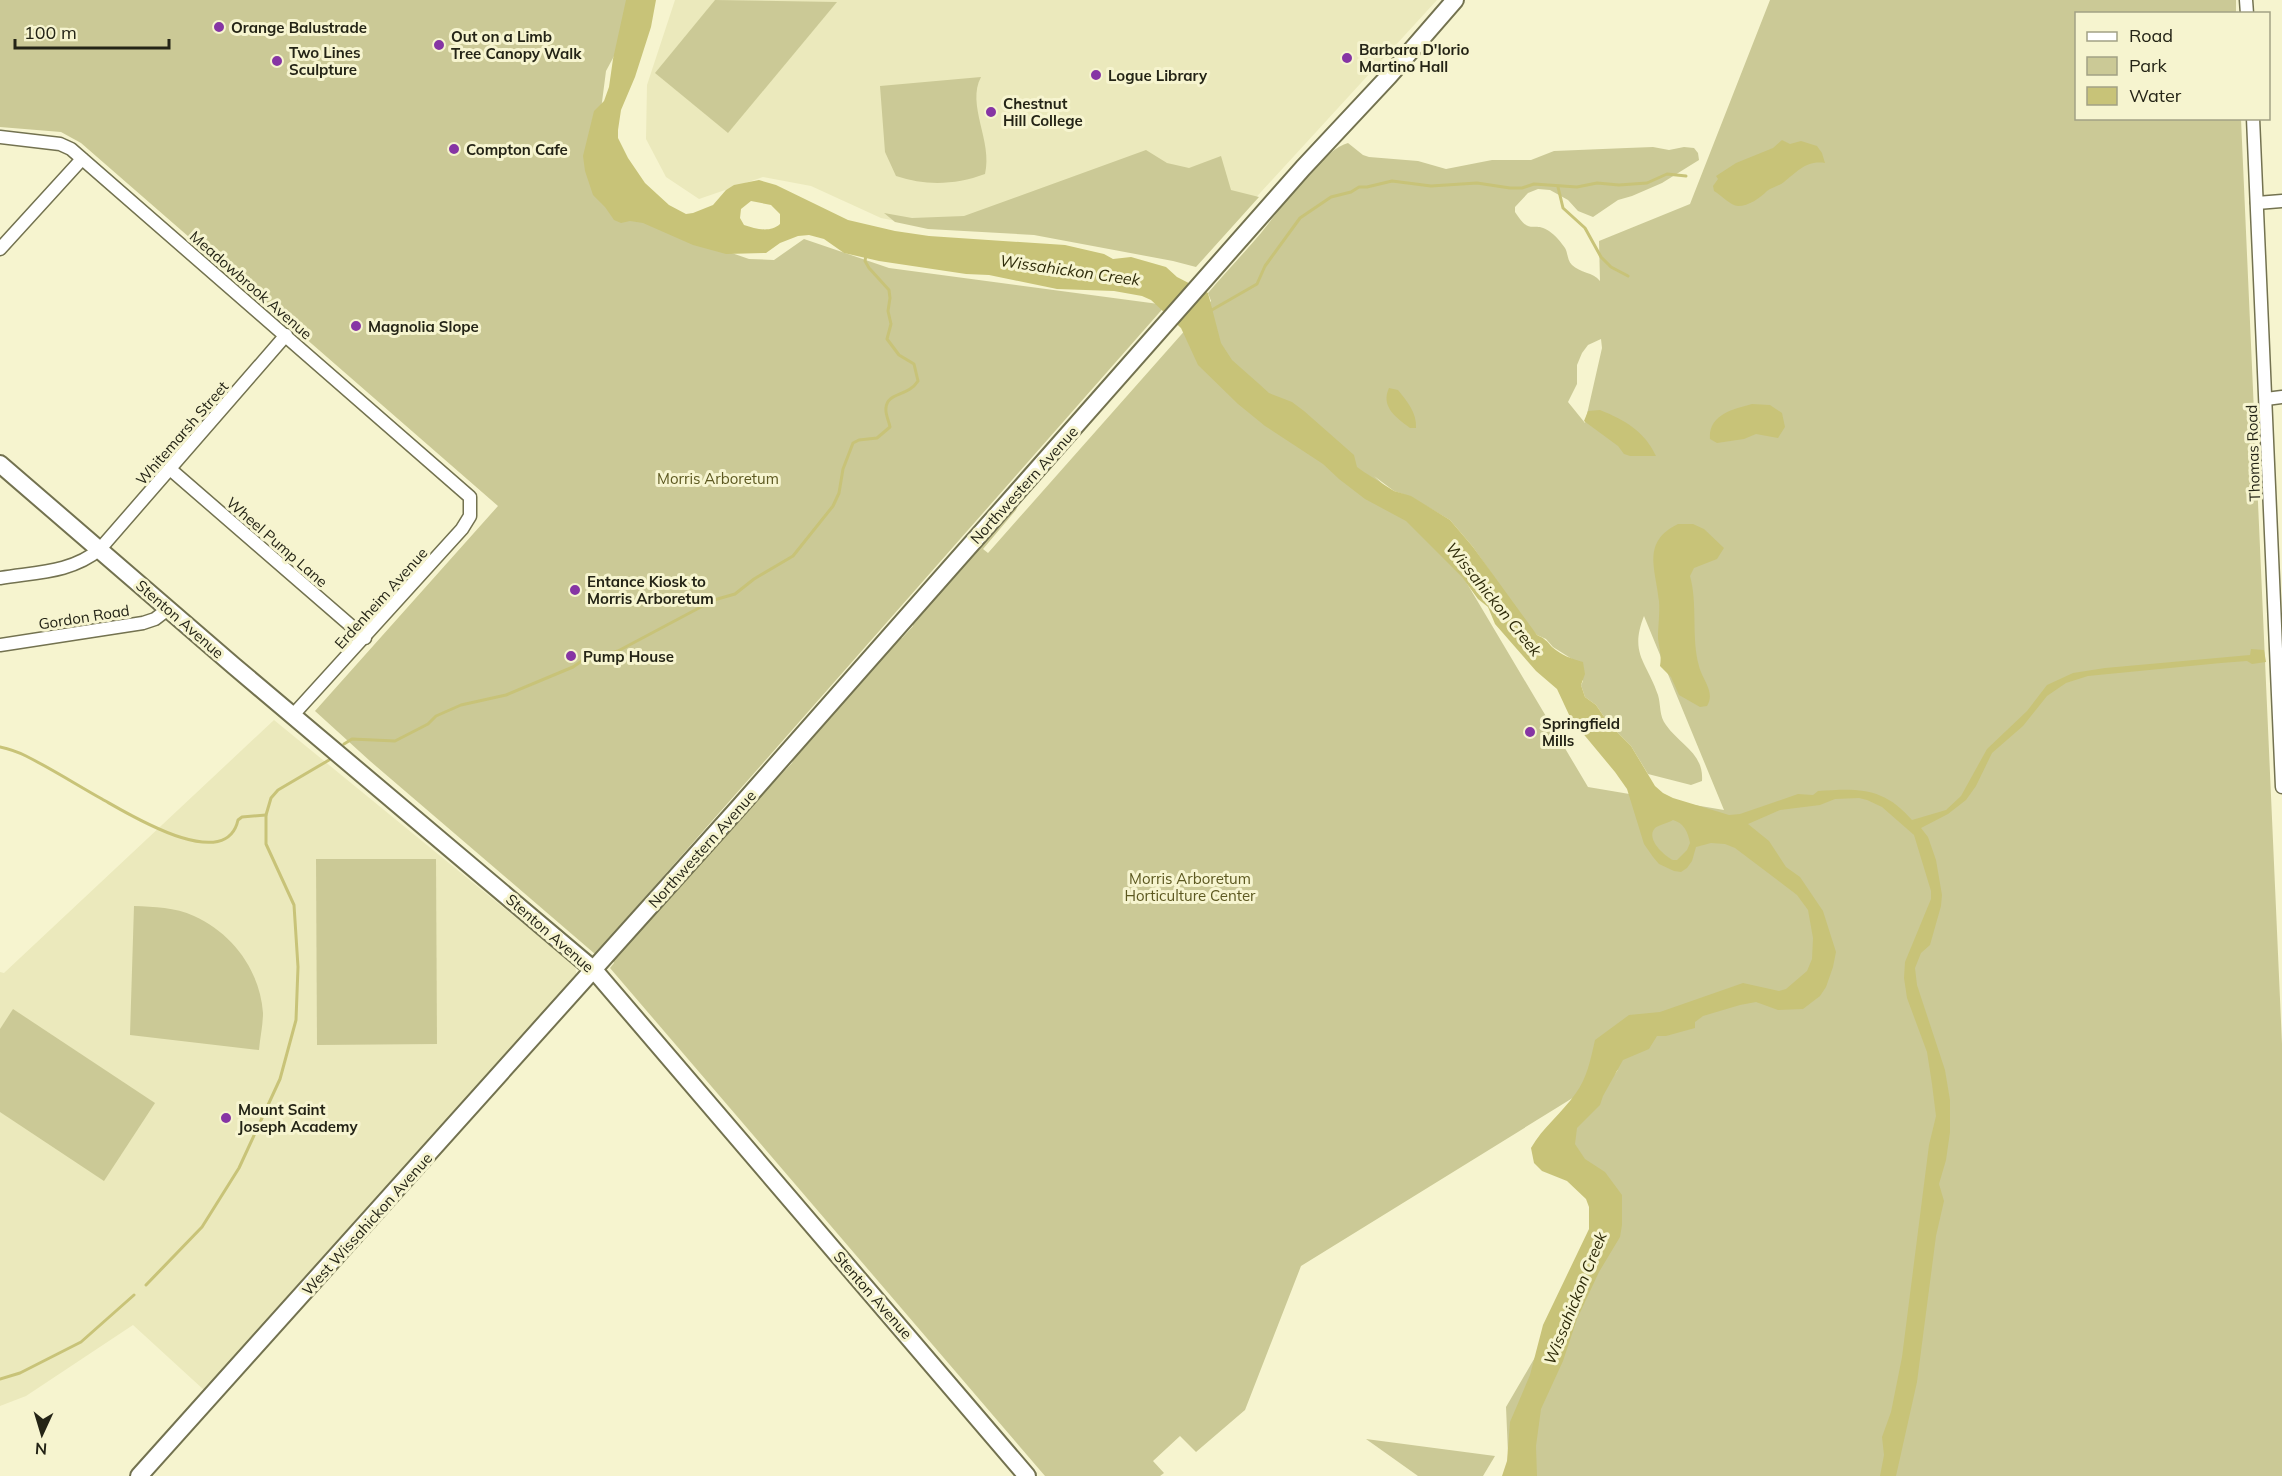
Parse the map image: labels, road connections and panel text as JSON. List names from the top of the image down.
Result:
{
  "streets": {
    "street": [
      "Meadowbrook Avenue",
      "Whitemarsh Street",
      "Thomas Road",
      "Northwestern Avenue",
      "Wheel Pump Lane",
      "Erdenheim Avenue",
      "Gordon Road",
      "Stenton Avenue",
      "West Wissahickon Avenue"
    ]
  },
  "crossings": [
    ["Meadowbrook Avenue", "Whitemarsh Street"],
    ["Meadowbrook Avenue", "Erdenheim Avenue"],
    ["Whitemarsh Street", "Wheel Pump Lane"],
    ["Whitemarsh Street", "Stenton Avenue"],
    ["Northwestern Avenue", "Stenton Avenue"],
    ["Northwestern Avenue", "West Wissahickon Avenue"],
    ["Wheel Pump Lane", "Erdenheim Avenue"],
    ["Erdenheim Avenue", "Stenton Avenue"],
    ["Gordon Road", "Stenton Avenue"],
    ["Stenton Avenue", "West Wissahickon Avenue"]
  ],
  "water": ["Wissahickon Creek"],
  "parks": ["Morris Arboretum", "Morris Arboretum Horticulture Center"],
  "places": [
    "Orange Balustrade",
    "Out on a Limb Tree Canopy Walk",
    "Barbara D'Iorio Martino Hall",
    "Two Lines Sculpture",
    "Logue Library",
    "Chestnut Hill College",
    "Compton Cafe",
    "Magnolia Slope",
    "Entance Kiosk to Morris Arboretum",
    "Pump House",
    "Springfield Mills",
    "Mount Saint Joseph Academy"
  ],
  "legend": ["Road", "Park", "Water"],
  "scale_bar": "100 m",
  "north": "bottom"
}
